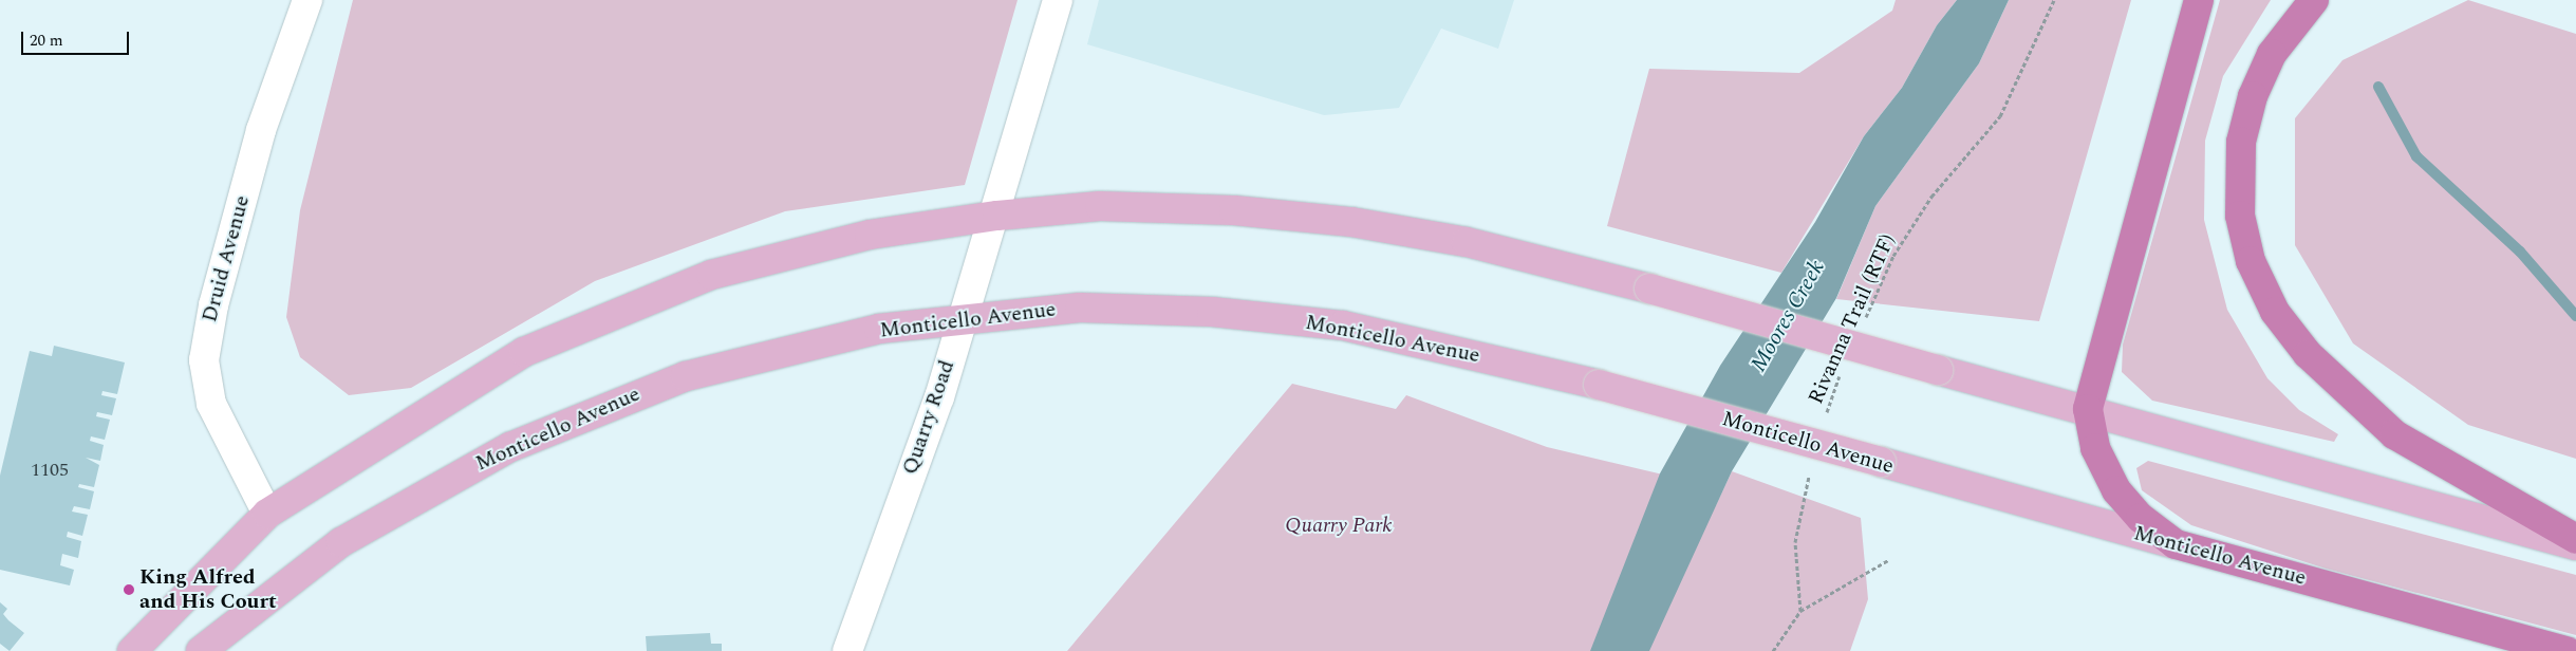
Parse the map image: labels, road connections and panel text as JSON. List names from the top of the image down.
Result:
{
  "streets": {
    "highway": ["Monticello Avenue"],
    "street": ["Druid Avenue", "Quarry Road"],
    "path": ["Rivanna Trail (RTF)"]
  },
  "crossings": [
    ["Monticello Avenue", "Quarry Road"]
  ],
  "water": ["Moores Creek"],
  "parks": ["Quarry Park"],
  "places": ["King Alfred and His Court"],
  "house_numbers": ["1105"],
  "scale_bar": "20 m"
}
